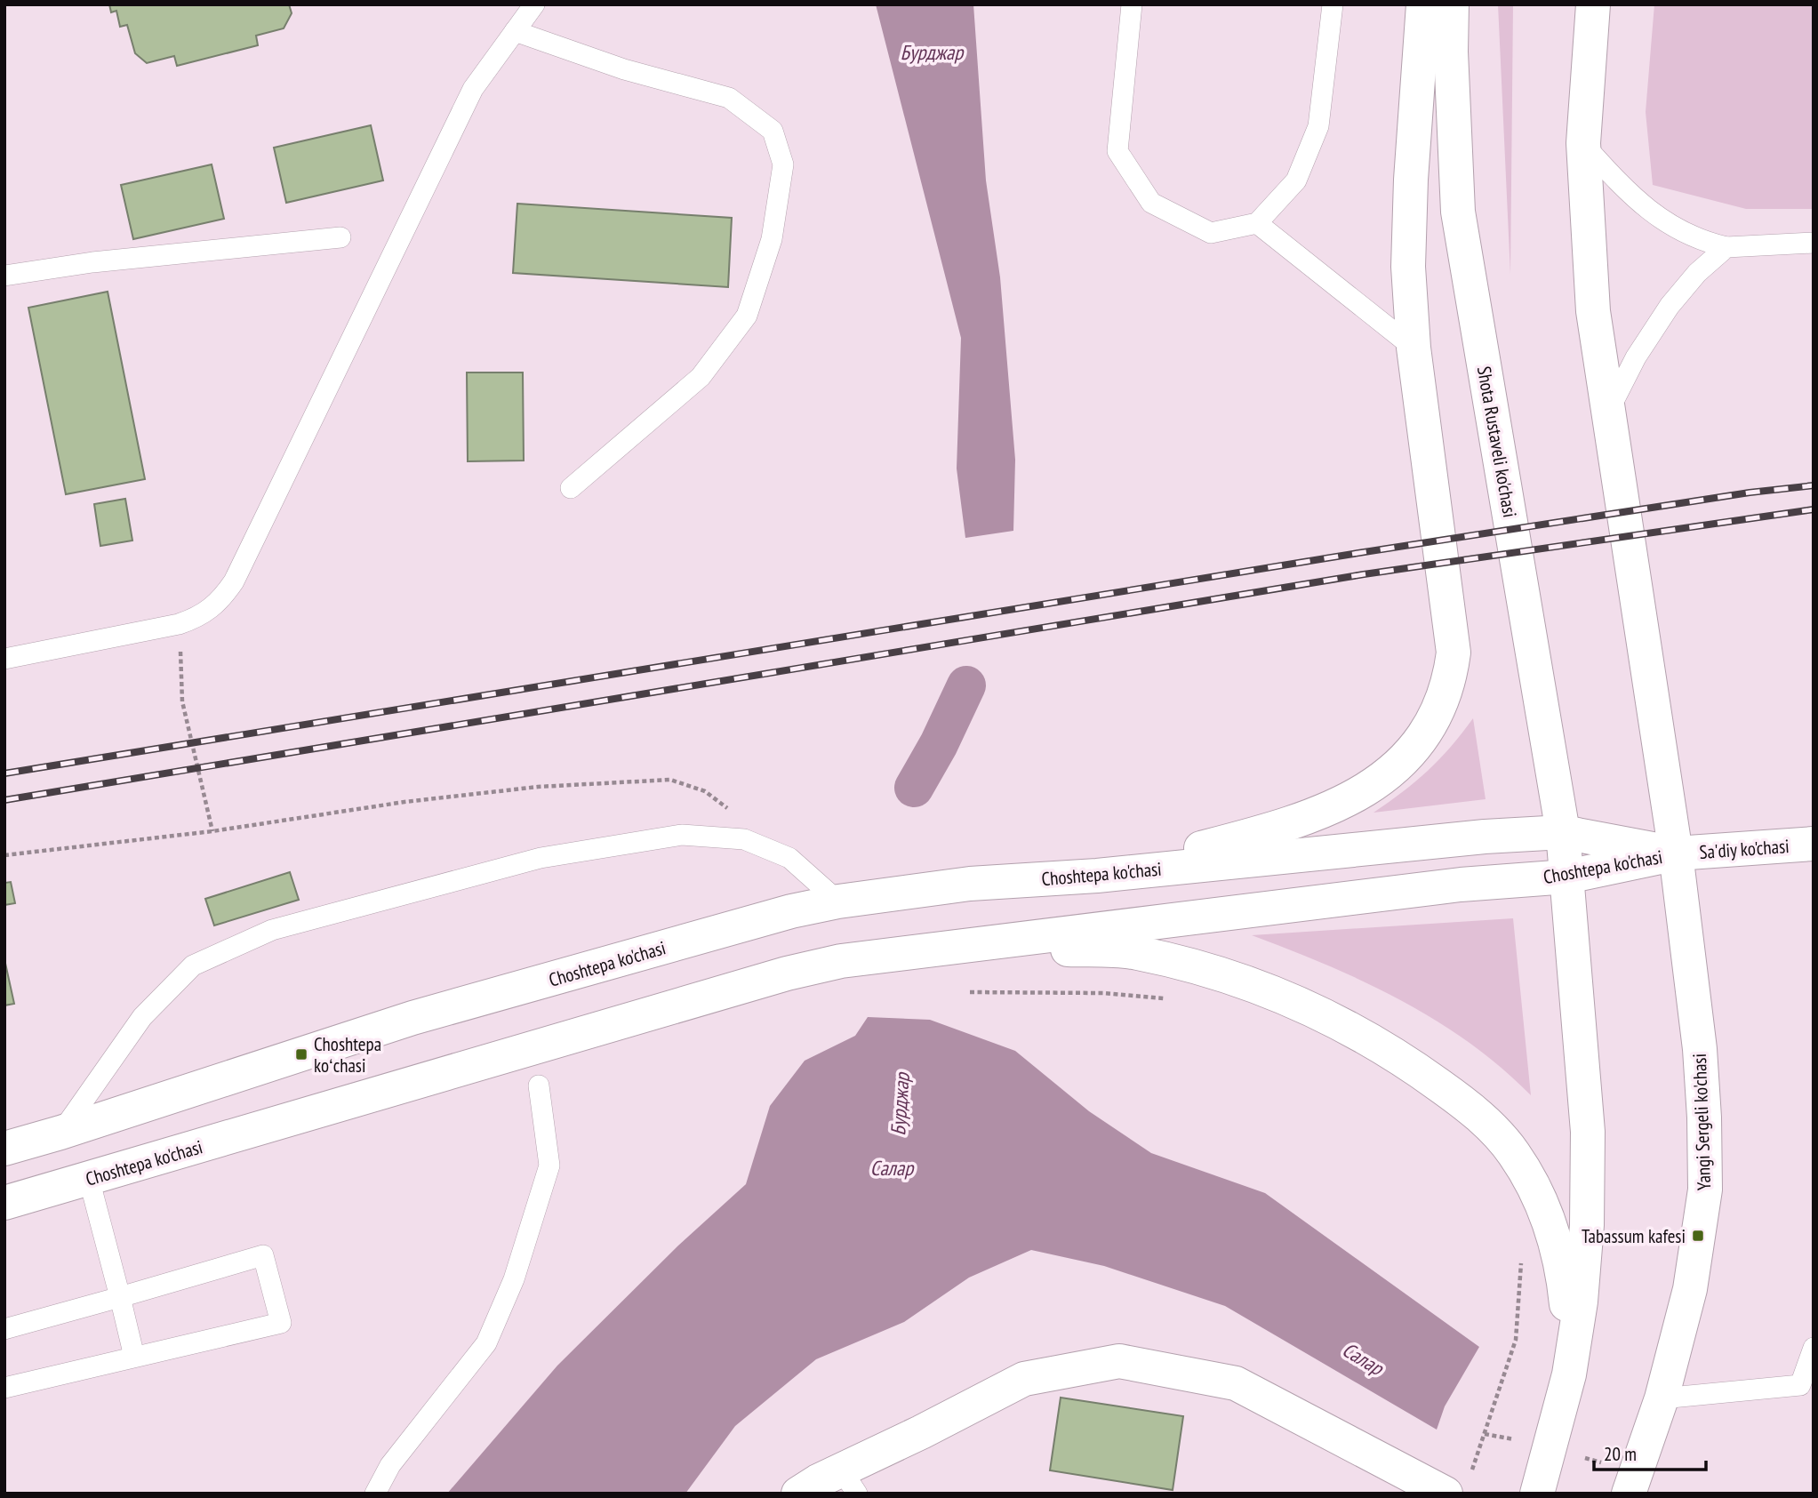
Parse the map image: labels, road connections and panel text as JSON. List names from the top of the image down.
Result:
{
  "streets": {
    "main road": [
      "Shota Rustaveli ko'chasi",
      "Sa'diy ko'chasi",
      "Choshtepa ko'chasi",
      "Yangi Sergeli ko'chasi"
    ]
  },
  "crossings": [
    ["Shota Rustaveli ko'chasi", "Choshtepa ko'chasi"],
    ["Sa'diy ko'chasi", "Choshtepa ko'chasi"],
    ["Sa'diy ko'chasi", "Yangi Sergeli ko'chasi"],
    ["Choshtepa ko'chasi", "Yangi Sergeli ko'chasi"]
  ],
  "water": ["Бурджар", "Салар"],
  "places": {
    "transit": ["Choshtepa koʻchasi", "Tabassum kafesi"]
  },
  "scale_bar": "20 m"
}
